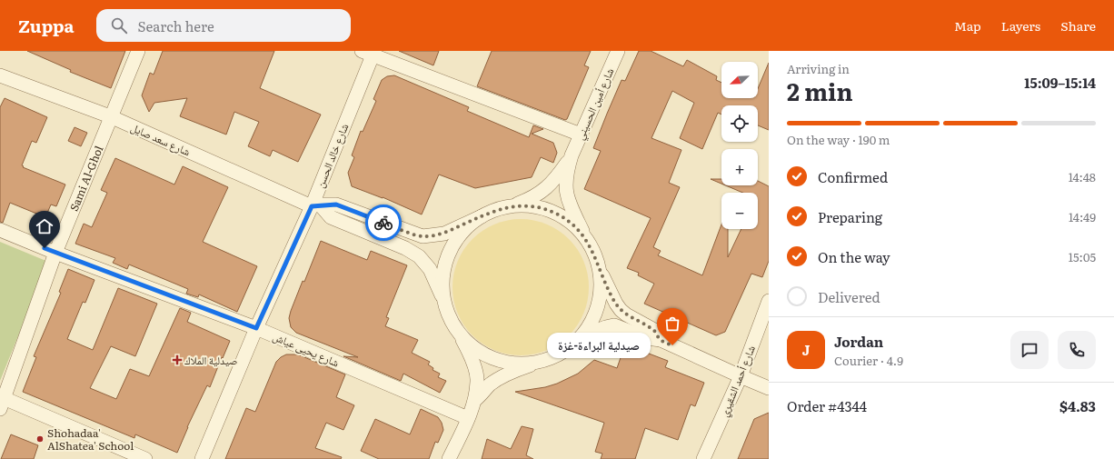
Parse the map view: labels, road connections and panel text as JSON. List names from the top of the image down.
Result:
{
  "streets": {
    "street": [
      "شارع أمين الحسيني",
      "شارع سعد صايل",
      "شارع خالد الحسن",
      "Sami Al-Ghol",
      "شارع يحيى عياش",
      "شارع أحمد الشقيري"
    ]
  },
  "crossings": [
    ["شارع سعد صايل", "شارع خالد الحسن"],
    ["شارع سعد صايل", "Sami Al-Ghol"],
    ["شارع خالد الحسن", "شارع يحيى عياش"],
    ["Sami Al-Ghol", "شارع يحيى عياش"]
  ],
  "places": {
    "other": ["صيدلية البراءة-غزة", "Shohadaa' AlShatea' School"],
    "health": ["صيدلية الملاك"]
  },
  "north": "bottom left",
  "page": {
    "header": "Zuppa",
    "search": "Search here",
    "nav": ["Map", "Layers", "Share"],
    "heading": ["2 min", "Arriving in", "15:09–15:14"],
    "panel": [
      "Jordan",
      "Courier · 4.9",
      "Order #4344",
      "$4.83"
    ],
    "map_buttons": ["+", "−"],
    "bar": "On the way · 190 m",
    "list": [
      ["Confirmed", "14:48"],
      ["Preparing", "14:49"],
      ["On the way", "15:05"],
      "Delivered"
    ],
    "round": "J",
    "bubble": "صيدلية البراءة-غزة"
  }
}
